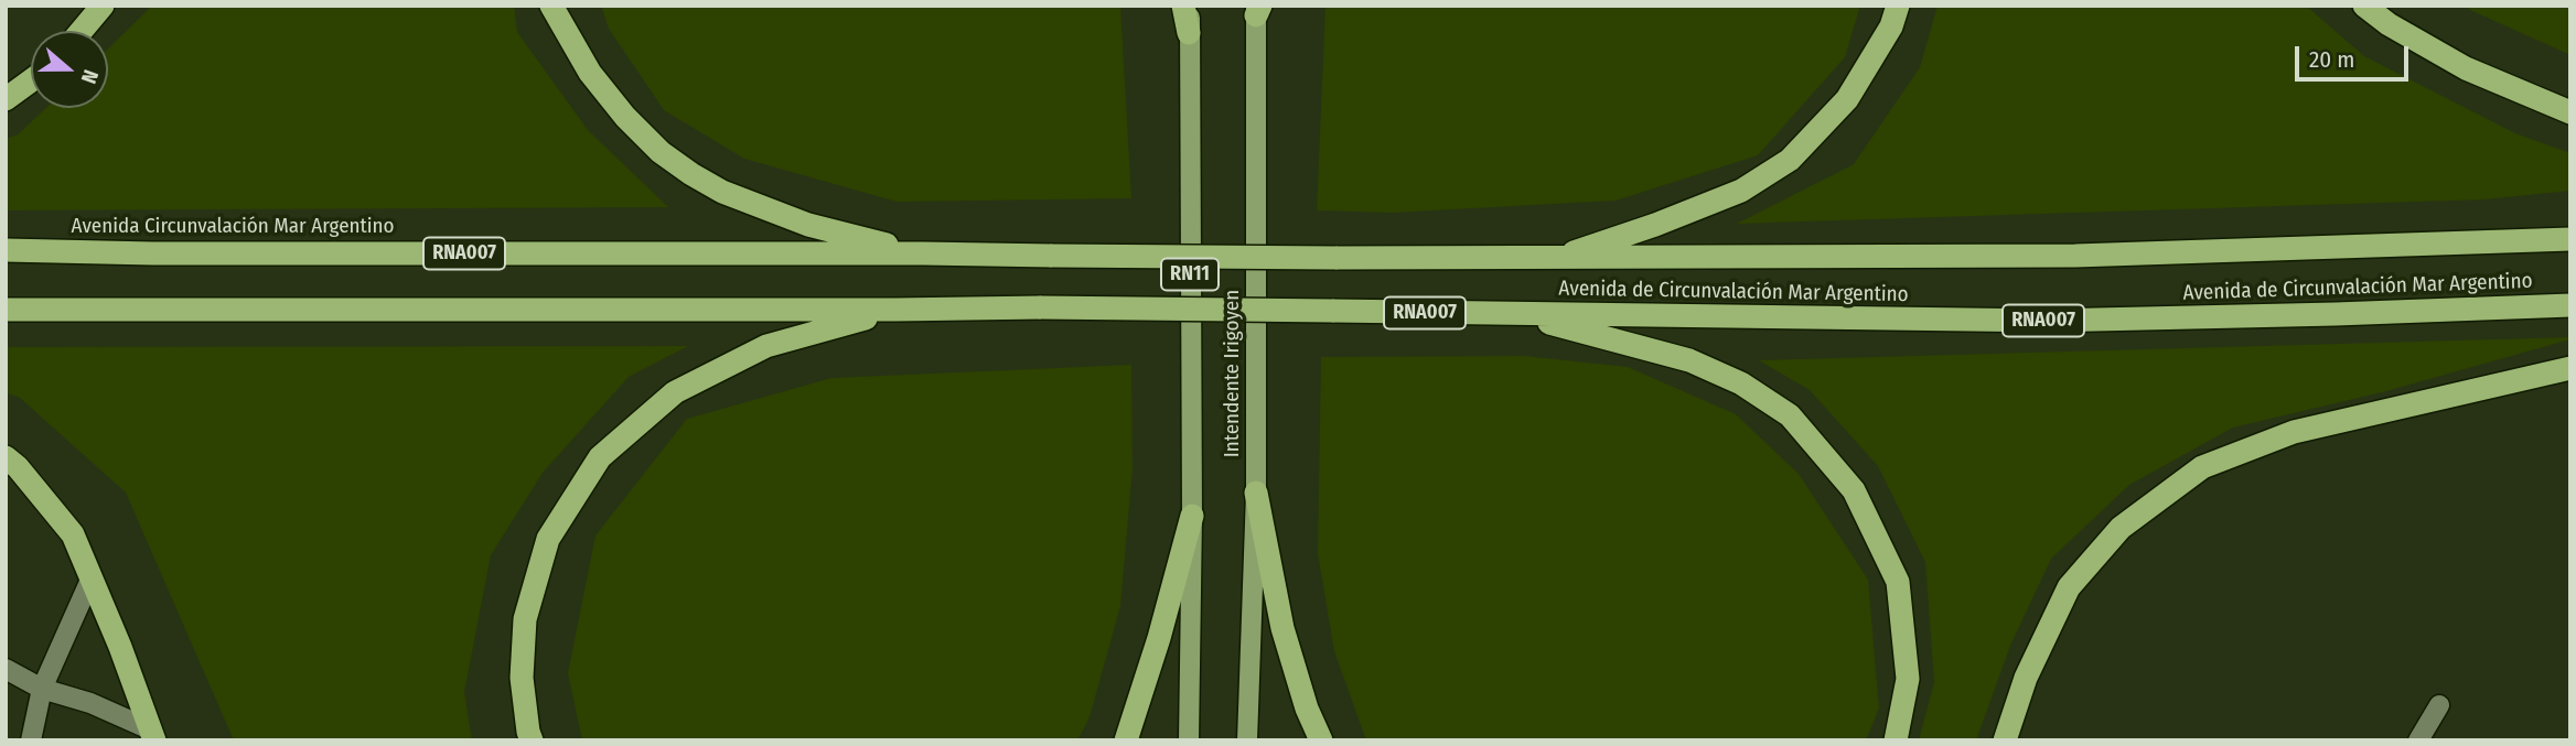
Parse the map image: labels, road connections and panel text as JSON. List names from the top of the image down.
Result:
{
  "streets": {
    "highway": ["Avenida Circunvalación Mar Argentino", "RNA007", "Avenida de Circunvalación Mar Argentino"],
    "main road": ["RN11", "Intendente Irigoyen"]
  },
  "crossings": [
    ["Avenida Circunvalación Mar Argentino", "Avenida de Circunvalación Mar Argentino"],
    ["RNA007", "Avenida de Circunvalación Mar Argentino"]
  ],
  "scale_bar": "20 m",
  "north": "right"
}
